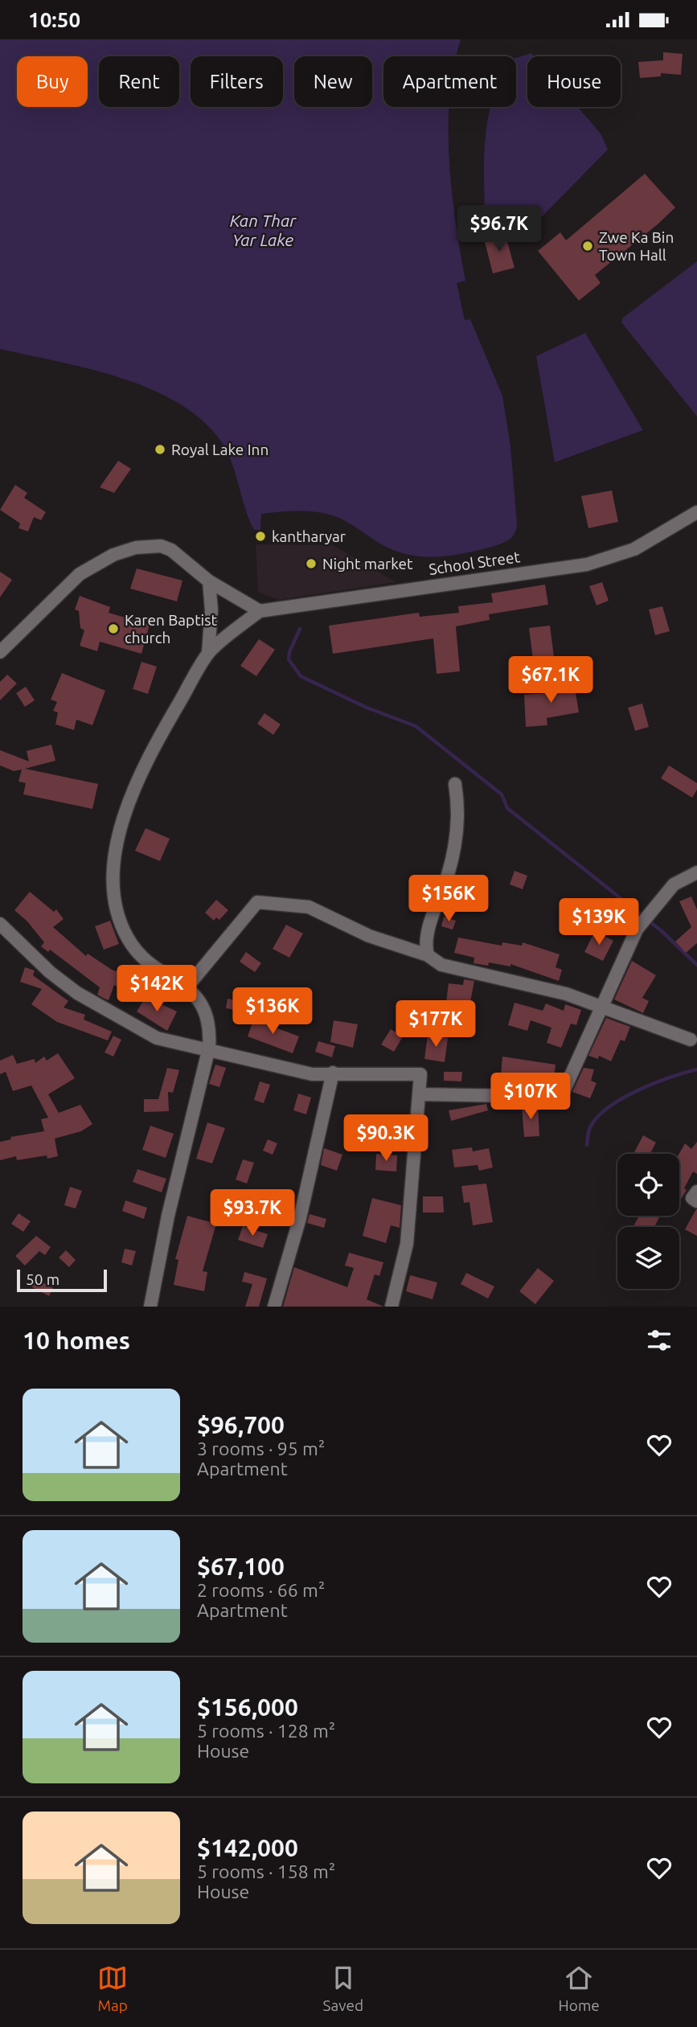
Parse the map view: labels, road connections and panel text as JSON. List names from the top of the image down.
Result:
{
  "streets": {
    "street": ["School Street"]
  },
  "water": ["Kan Thar Yar Lake"],
  "places": [
    "Zwe Ka Bin Town Hall",
    "Royal Lake Inn",
    "kantharyar",
    "Night market",
    "Karen Baptist church"
  ],
  "scale_bar": "50 m",
  "page": {
    "status": "10:50",
    "chip": [
      "Buy",
      "Rent",
      "Filters",
      "New",
      "Apartment",
      "House"
    ],
    "price": [
      "$96.7K",
      "$67.1K",
      "$156K",
      "$139K",
      "$142K",
      "$136K",
      "$177K",
      "$107K",
      "$90.3K",
      "$93.7K"
    ],
    "scale": "50 m",
    "heading": "10 homes",
    "list": [
      {
        "name": "$96,700",
        "note": "3 rooms · 95 m² · Apartment"
      },
      {
        "name": "$67,100",
        "note": "2 rooms · 66 m² · Apartment"
      },
      {
        "name": "$156,000",
        "note": "5 rooms · 128 m² · House"
      },
      {
        "name": "$142,000",
        "note": "5 rooms · 158 m² · House"
      }
    ],
    "tabs": ["Map", "Saved", "Home"]
  }
}
